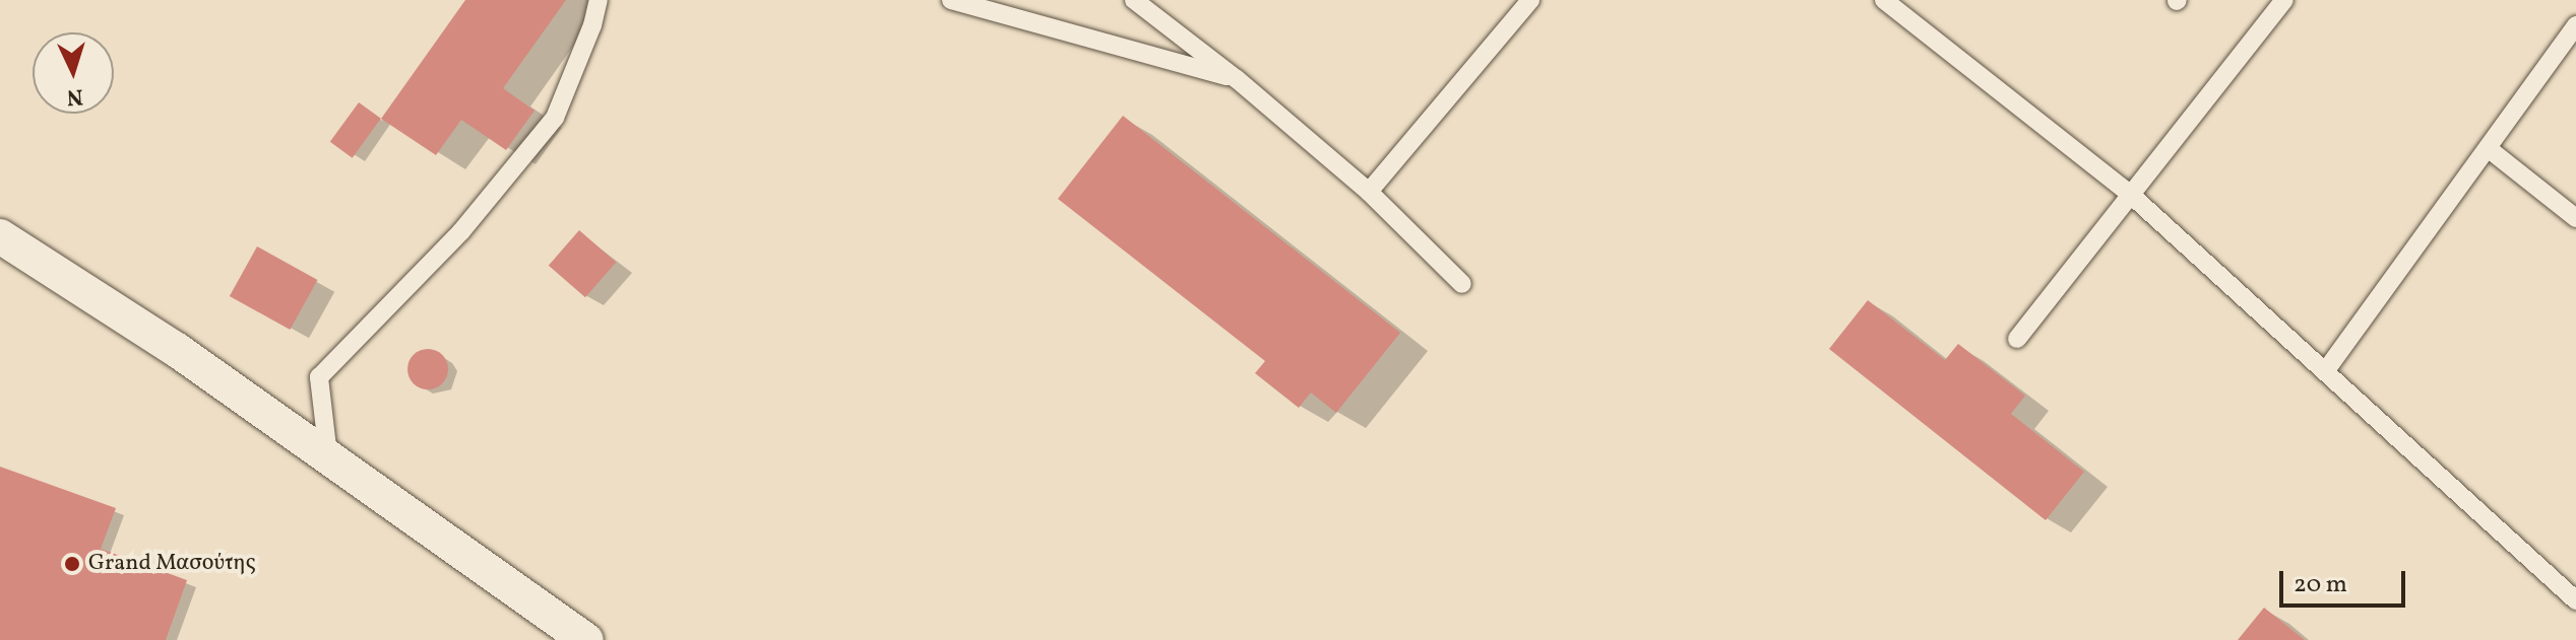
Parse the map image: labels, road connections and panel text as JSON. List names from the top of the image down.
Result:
{
  "places": ["Grand Μασούτης"],
  "scale_bar": "20 m",
  "north": "bottom"
}
